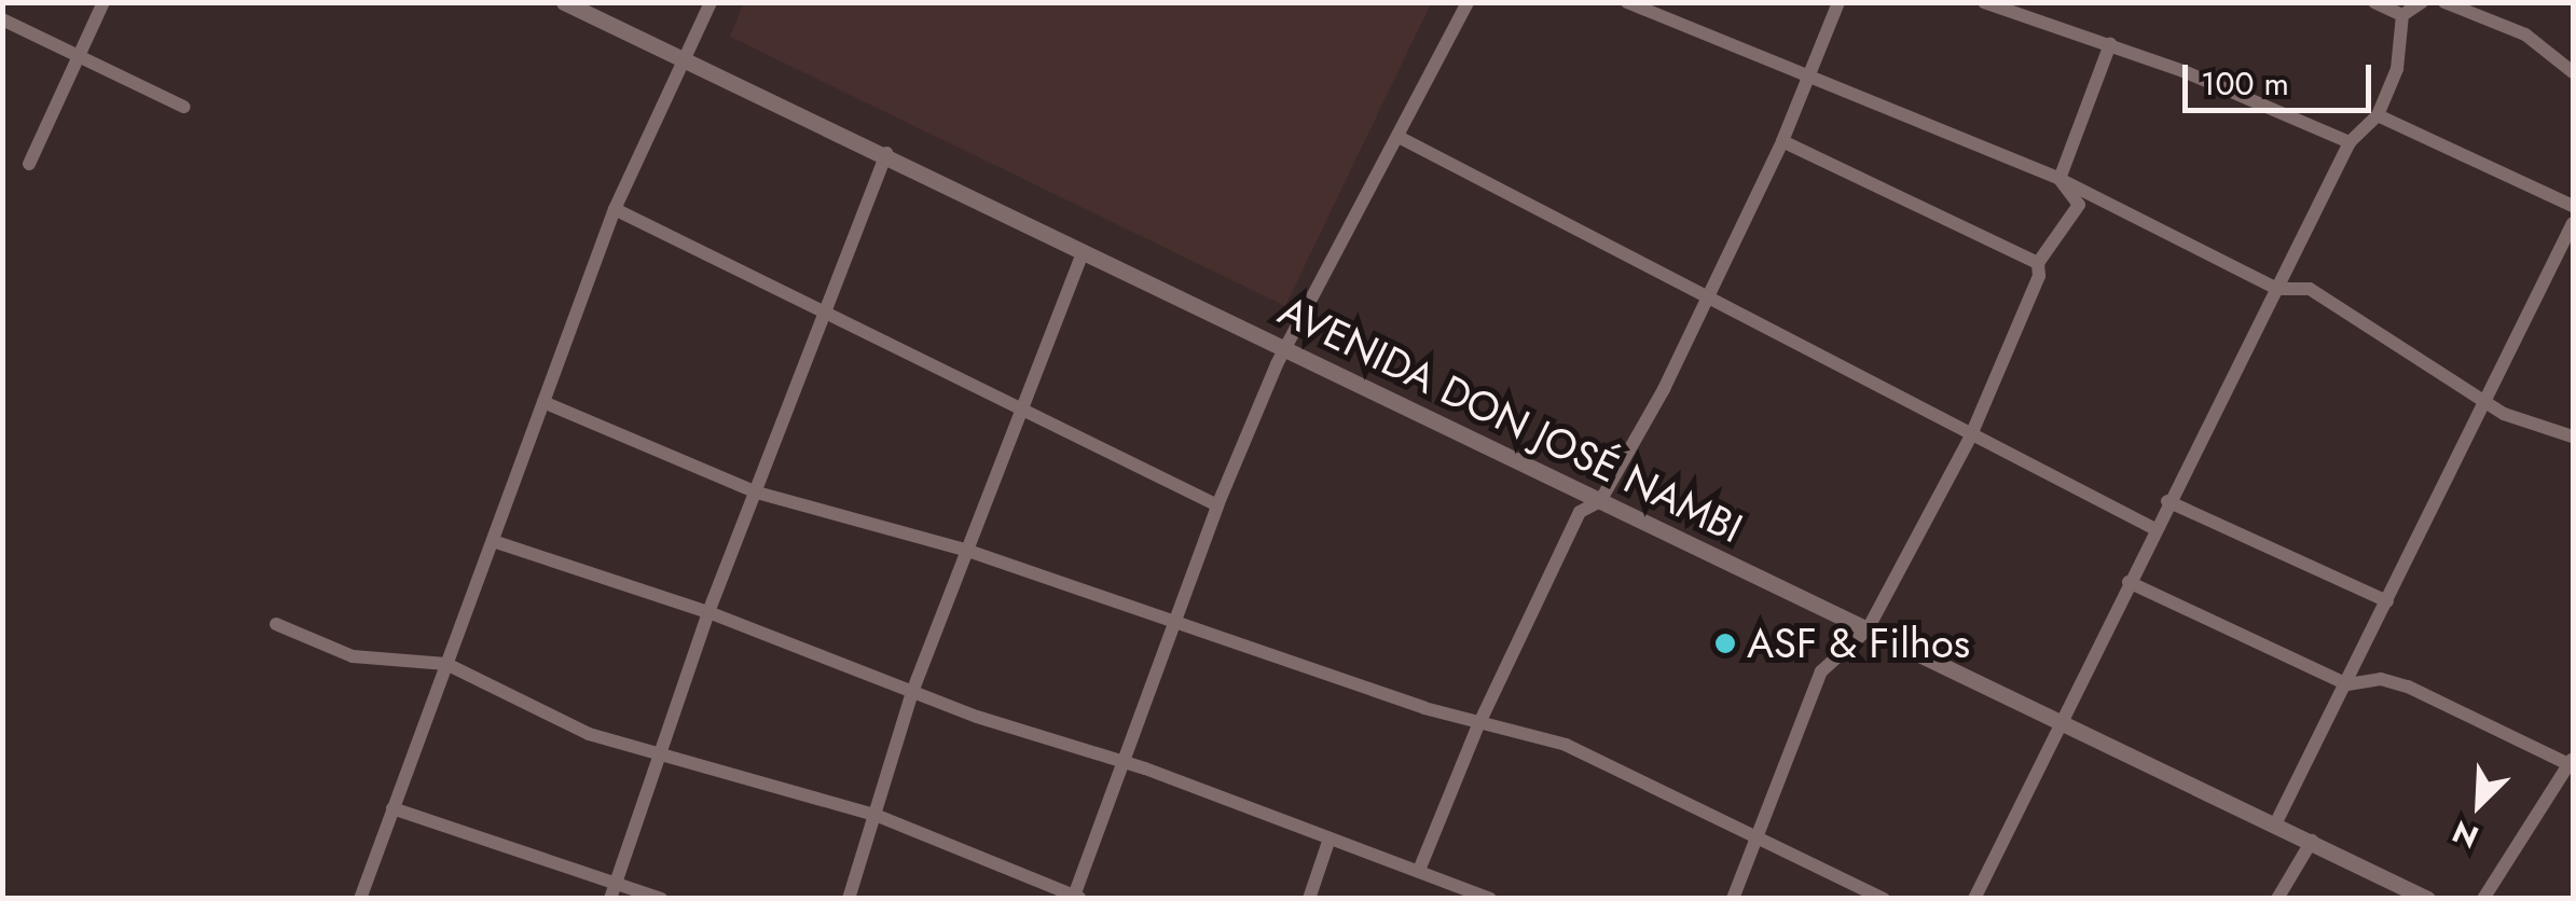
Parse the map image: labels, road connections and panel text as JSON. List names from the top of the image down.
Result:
{
  "streets": {
    "street": ["AVENIDA DON JOSÉ NAMBI"]
  },
  "places": ["ASF & Filhos"],
  "scale_bar": "100 m",
  "north": "bottom left"
}
